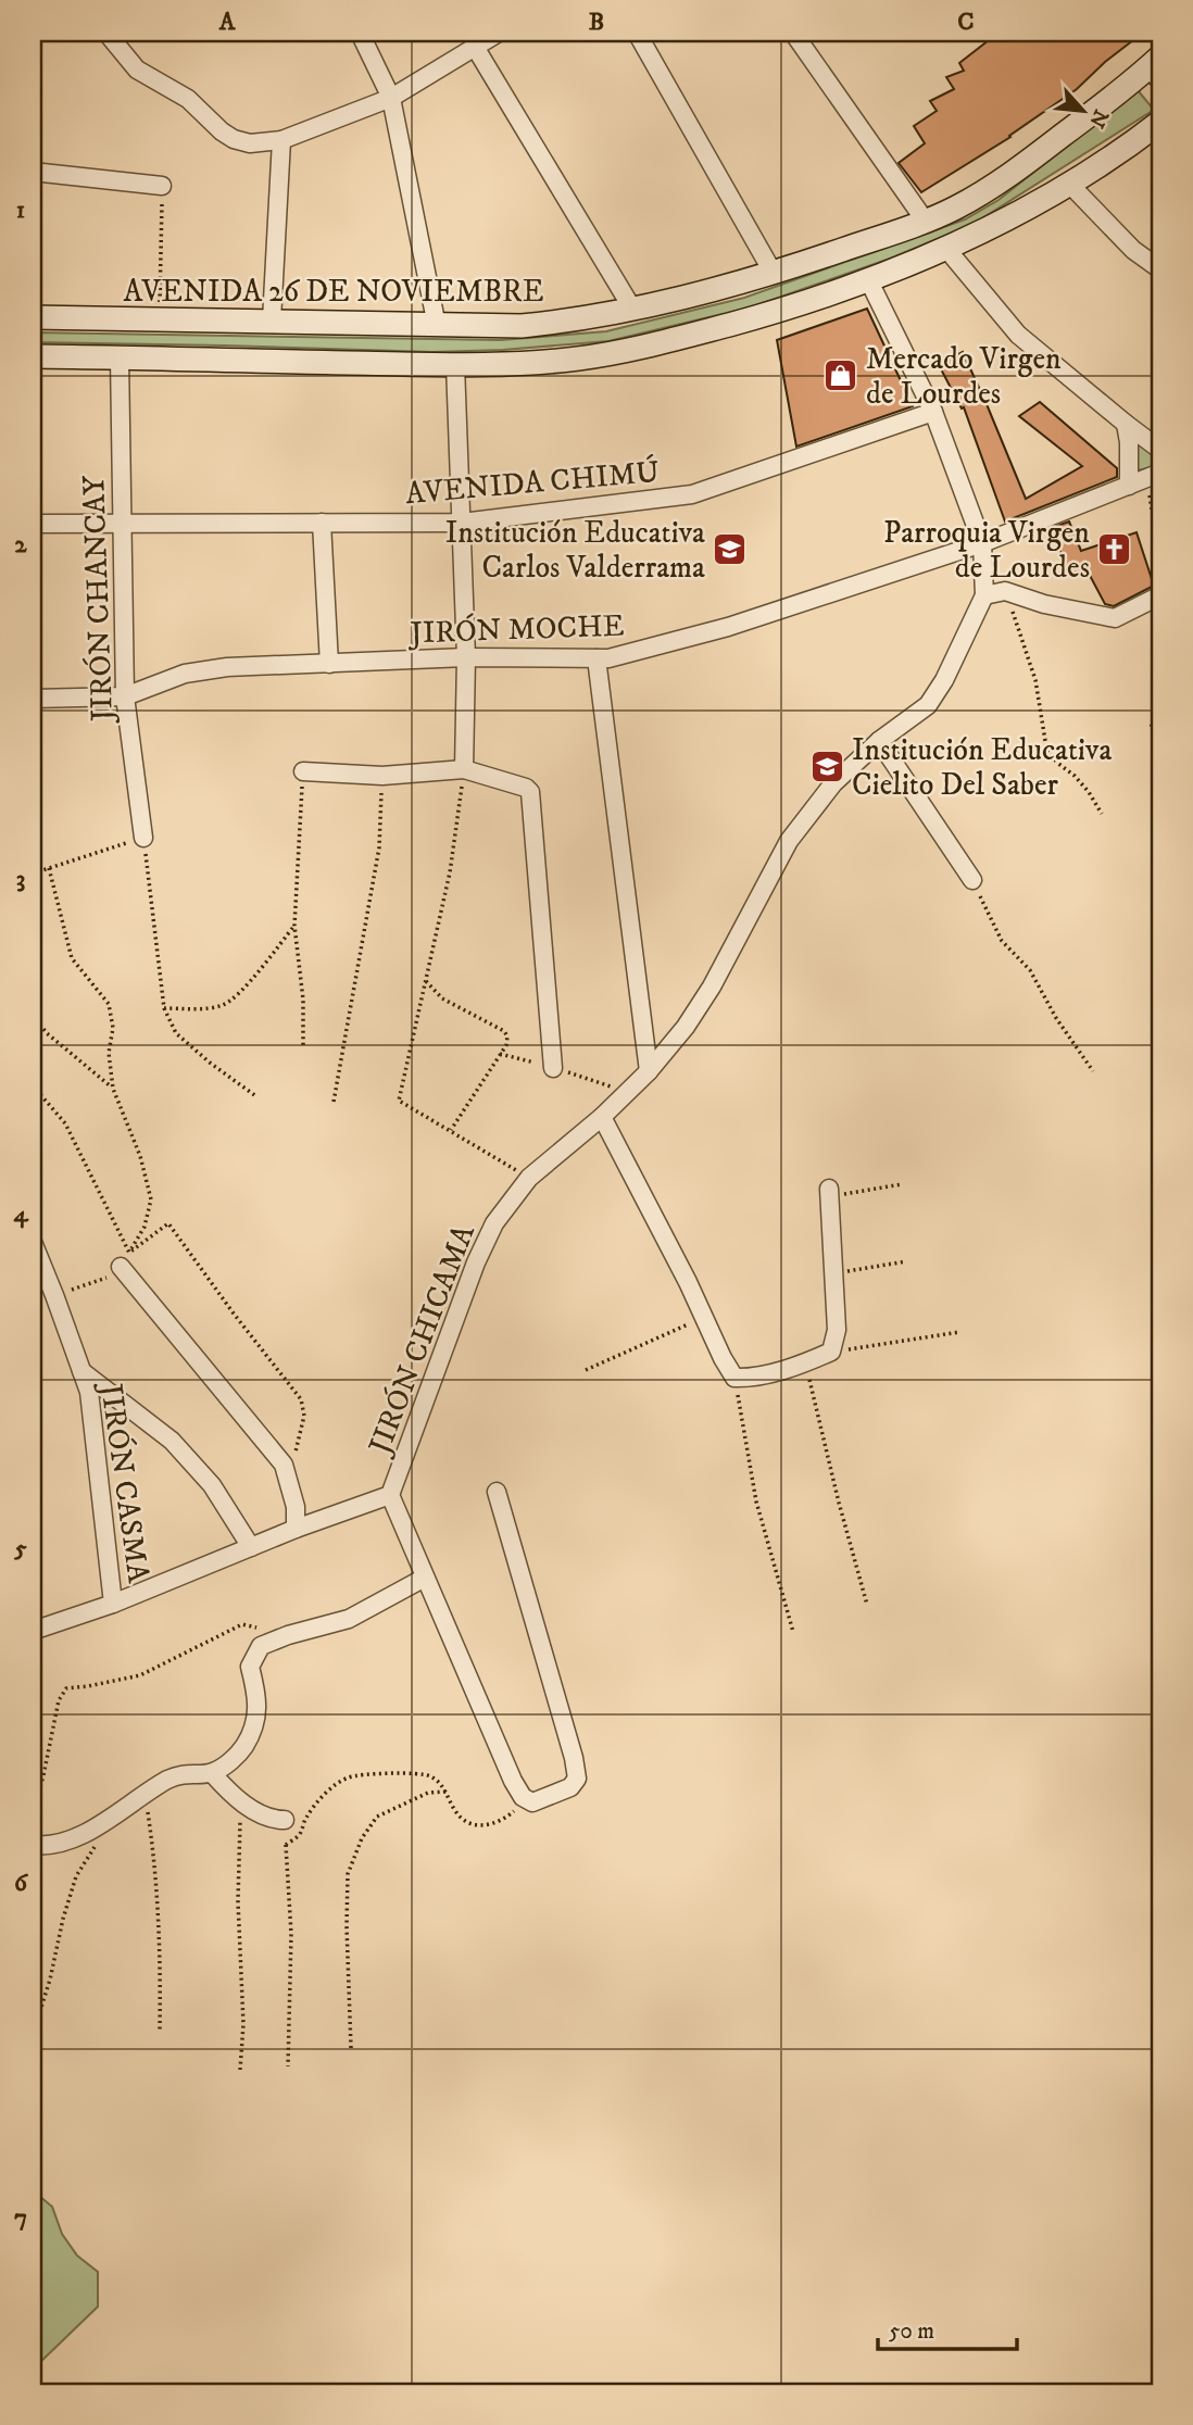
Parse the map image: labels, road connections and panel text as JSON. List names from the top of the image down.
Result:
{
  "streets": {
    "main road": ["AVENIDA 26 DE NOVIEMBRE"],
    "street": [
      "AVENIDA CHIMÚ",
      "JIRÓN CHANCAY",
      "JIRÓN MOCHE",
      "JIRÓN CHICAMA",
      "JIRÓN CASMA"
    ]
  },
  "crossings": [
    ["AVENIDA CHIMÚ", "JIRÓN CHANCAY"],
    ["JIRÓN CHANCAY", "JIRÓN MOCHE"],
    ["JIRÓN CHICAMA", "JIRÓN CASMA"]
  ],
  "places": {
    "shop": ["Mercado Virgen de Lourdes"],
    "school or university": ["Institución Educativa Carlos Valderrama", "Institución Educativa Cielito Del Saber"],
    "church": ["Parroquia Virgen de Lourdes"]
  },
  "scale_bar": "50 m",
  "north": "bottom right",
  "grid": {
    "columns": ["A", "B", "C"],
    "rows": [
      "1",
      "2",
      "3",
      "4",
      "5",
      "6",
      "7"
    ]
  }
}
